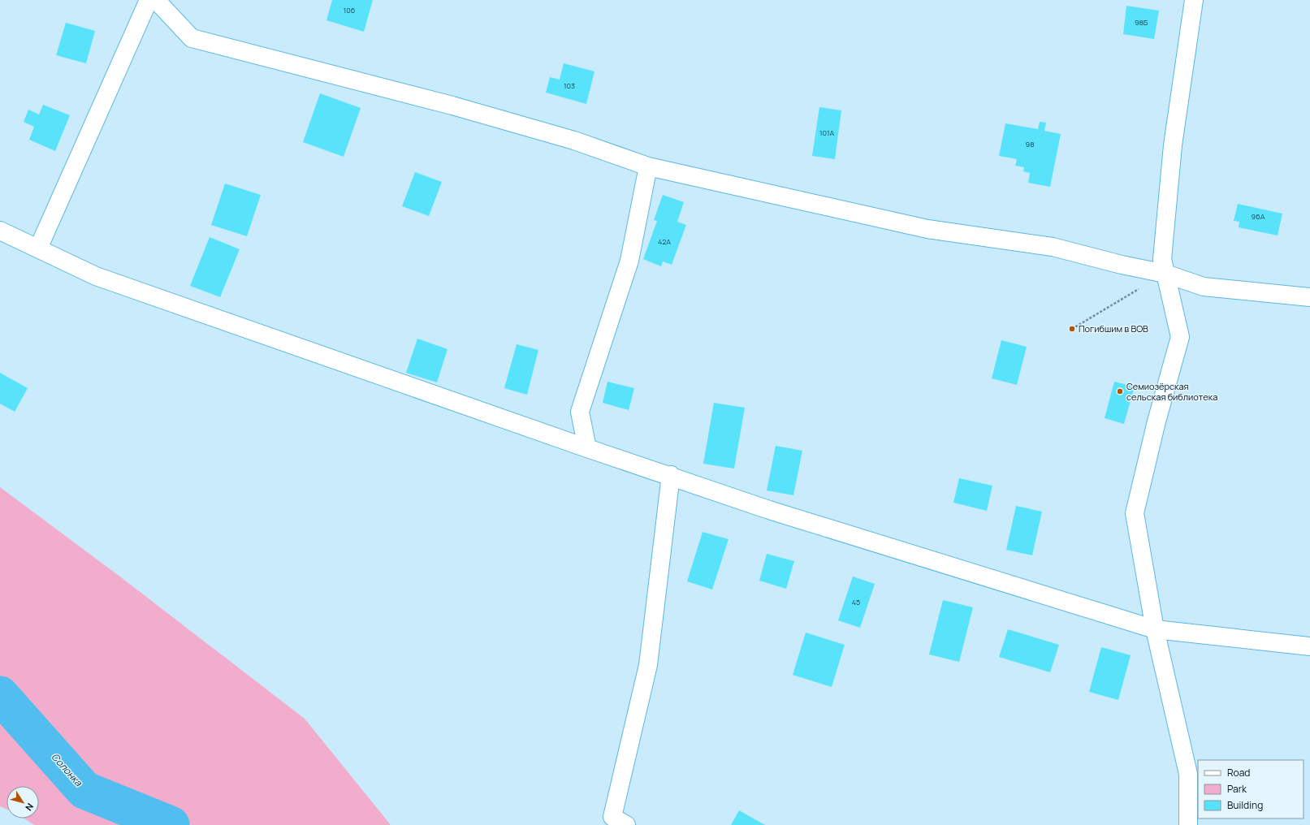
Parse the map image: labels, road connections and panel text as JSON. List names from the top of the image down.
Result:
{
  "water": ["Солонка"],
  "places": ["Погибшим в ВОВ", "Семиозёрская сельская библиотека"],
  "house_numbers": [
    "106",
    "98Б",
    "103",
    "101А",
    "98",
    "96А",
    "42А",
    "45"
  ],
  "legend": ["Road", "Park", "Building"],
  "north": "bottom right"
}
